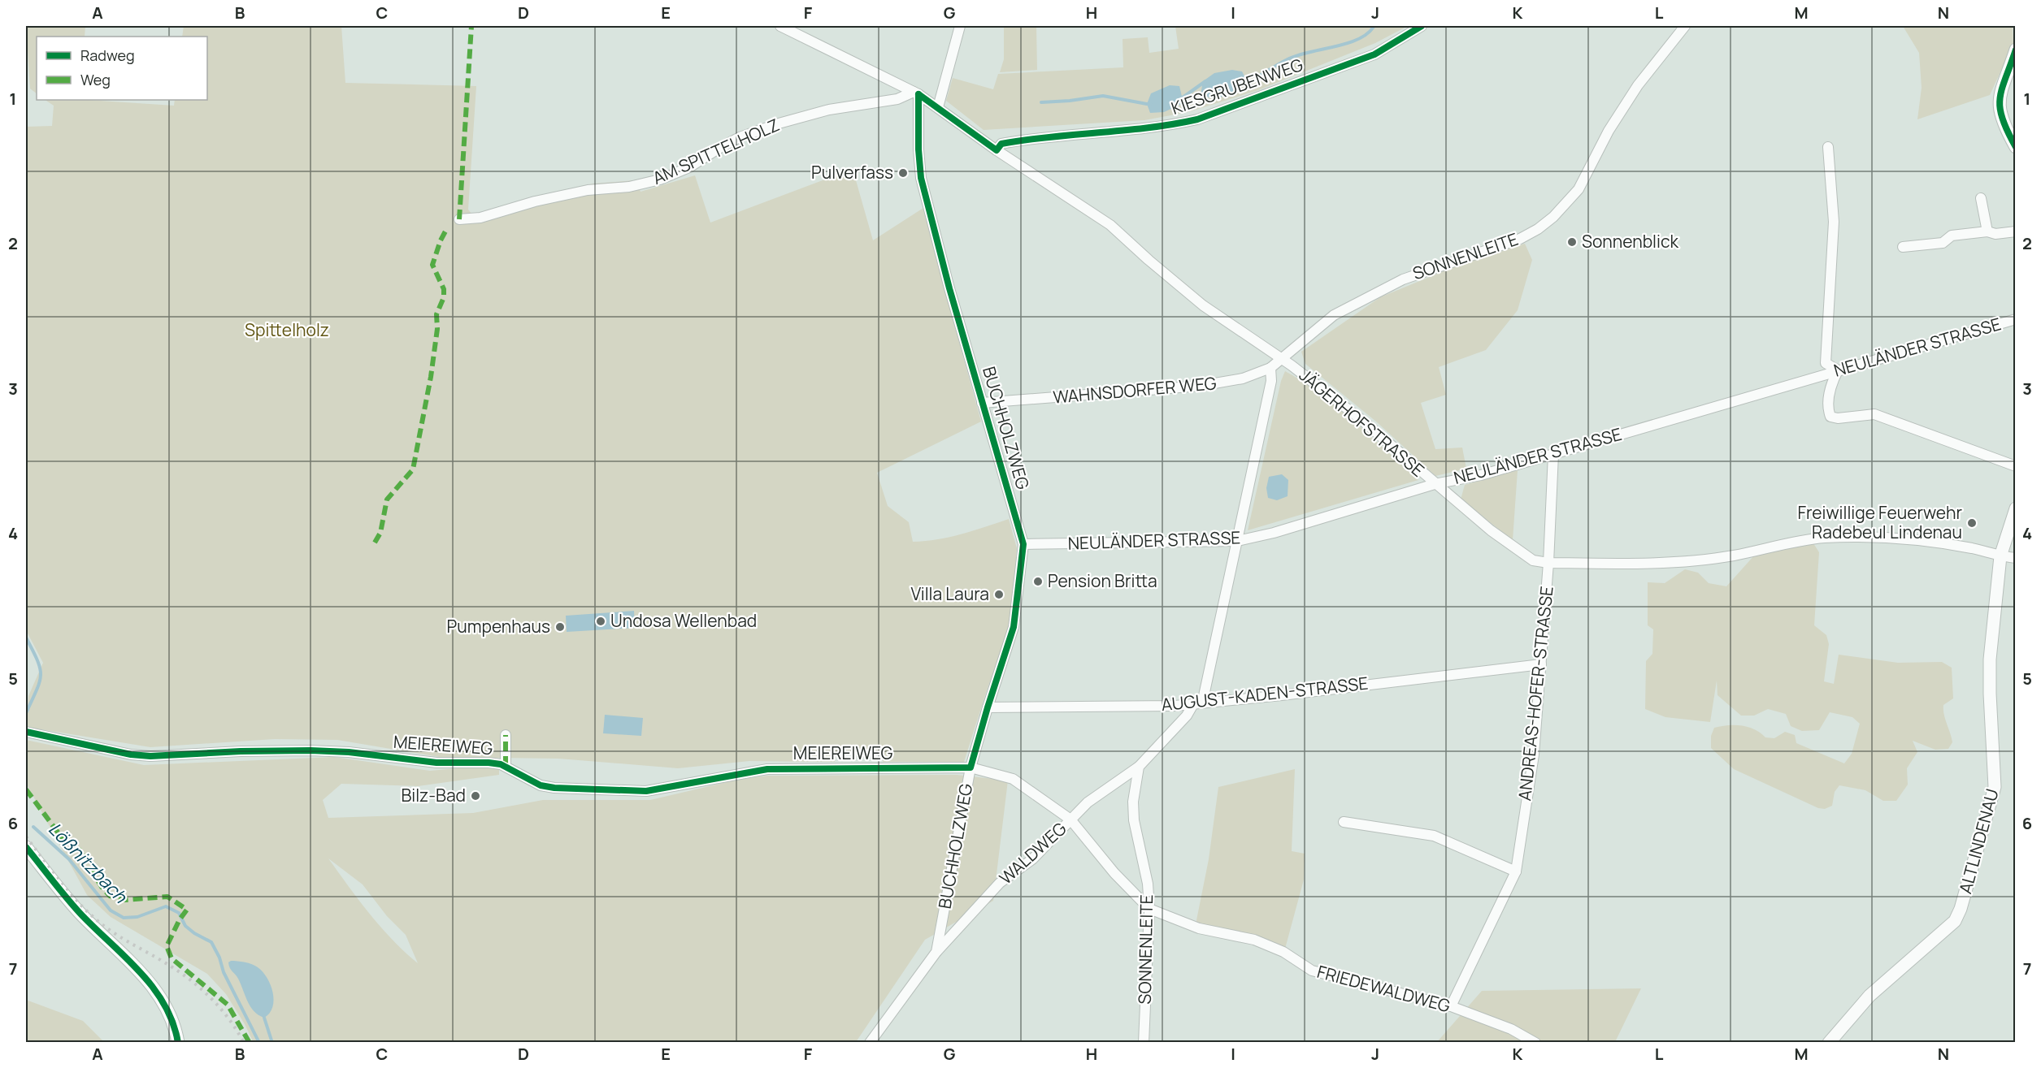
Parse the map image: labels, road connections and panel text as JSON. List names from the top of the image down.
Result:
{
  "streets": {
    "street": [
      "KIESGRUBENWEG",
      "AM SPITTELHOLZ",
      "SONNENLEITE",
      "NEULÄNDER STRASSE",
      "WAHNSDORFER WEG",
      "JÄGERHOFSTRASSE",
      "BUCHHOLZWEG",
      "ANDREAS-HOFER-STRASSE",
      "AUGUST-KADEN-STRASSE",
      "MEIEREIWEG",
      "ALTLINDENAU",
      "WALDWEG",
      "FRIEDEWALDWEG"
    ]
  },
  "crossings": [
    ["KIESGRUBENWEG", "JÄGERHOFSTRASSE"],
    ["AM SPITTELHOLZ", "JÄGERHOFSTRASSE"],
    ["AM SPITTELHOLZ", "BUCHHOLZWEG"],
    ["SONNENLEITE", "WAHNSDORFER WEG"],
    ["SONNENLEITE", "JÄGERHOFSTRASSE"],
    ["SONNENLEITE", "WALDWEG"],
    ["SONNENLEITE", "FRIEDEWALDWEG"],
    ["NEULÄNDER STRASSE", "JÄGERHOFSTRASSE"],
    ["NEULÄNDER STRASSE", "BUCHHOLZWEG"],
    ["NEULÄNDER STRASSE", "ANDREAS-HOFER-STRASSE"],
    ["WAHNSDORFER WEG", "JÄGERHOFSTRASSE"],
    ["WAHNSDORFER WEG", "BUCHHOLZWEG"],
    ["JÄGERHOFSTRASSE", "BUCHHOLZWEG"],
    ["JÄGERHOFSTRASSE", "ANDREAS-HOFER-STRASSE"],
    ["JÄGERHOFSTRASSE", "ALTLINDENAU"],
    ["BUCHHOLZWEG", "AUGUST-KADEN-STRASSE"],
    ["BUCHHOLZWEG", "MEIEREIWEG"],
    ["BUCHHOLZWEG", "WALDWEG"],
    ["BUCHHOLZWEG", "FRIEDEWALDWEG"],
    ["ANDREAS-HOFER-STRASSE", "AUGUST-KADEN-STRASSE"],
    ["ANDREAS-HOFER-STRASSE", "FRIEDEWALDWEG"],
    ["MEIEREIWEG", "FRIEDEWALDWEG"],
    ["WALDWEG", "FRIEDEWALDWEG"]
  ],
  "water": ["Lößnitzbach"],
  "parks": ["Spittelholz"],
  "places": [
    "Pulverfass",
    "Sonnenblick",
    "Freiwillige Feuerwehr Radebeul Lindenau",
    "Pension Britta",
    "Villa Laura",
    "Undosa Wellenbad",
    "Pumpenhaus",
    "Bilz-Bad"
  ],
  "legend": ["Radweg", "Weg"],
  "grid": {
    "columns": [
      "A",
      "B",
      "C",
      "D",
      "E",
      "F",
      "G",
      "H",
      "I",
      "J",
      "K",
      "L",
      "M",
      "N"
    ],
    "rows": [
      "1",
      "2",
      "3",
      "4",
      "5",
      "6",
      "7"
    ]
  }
}
